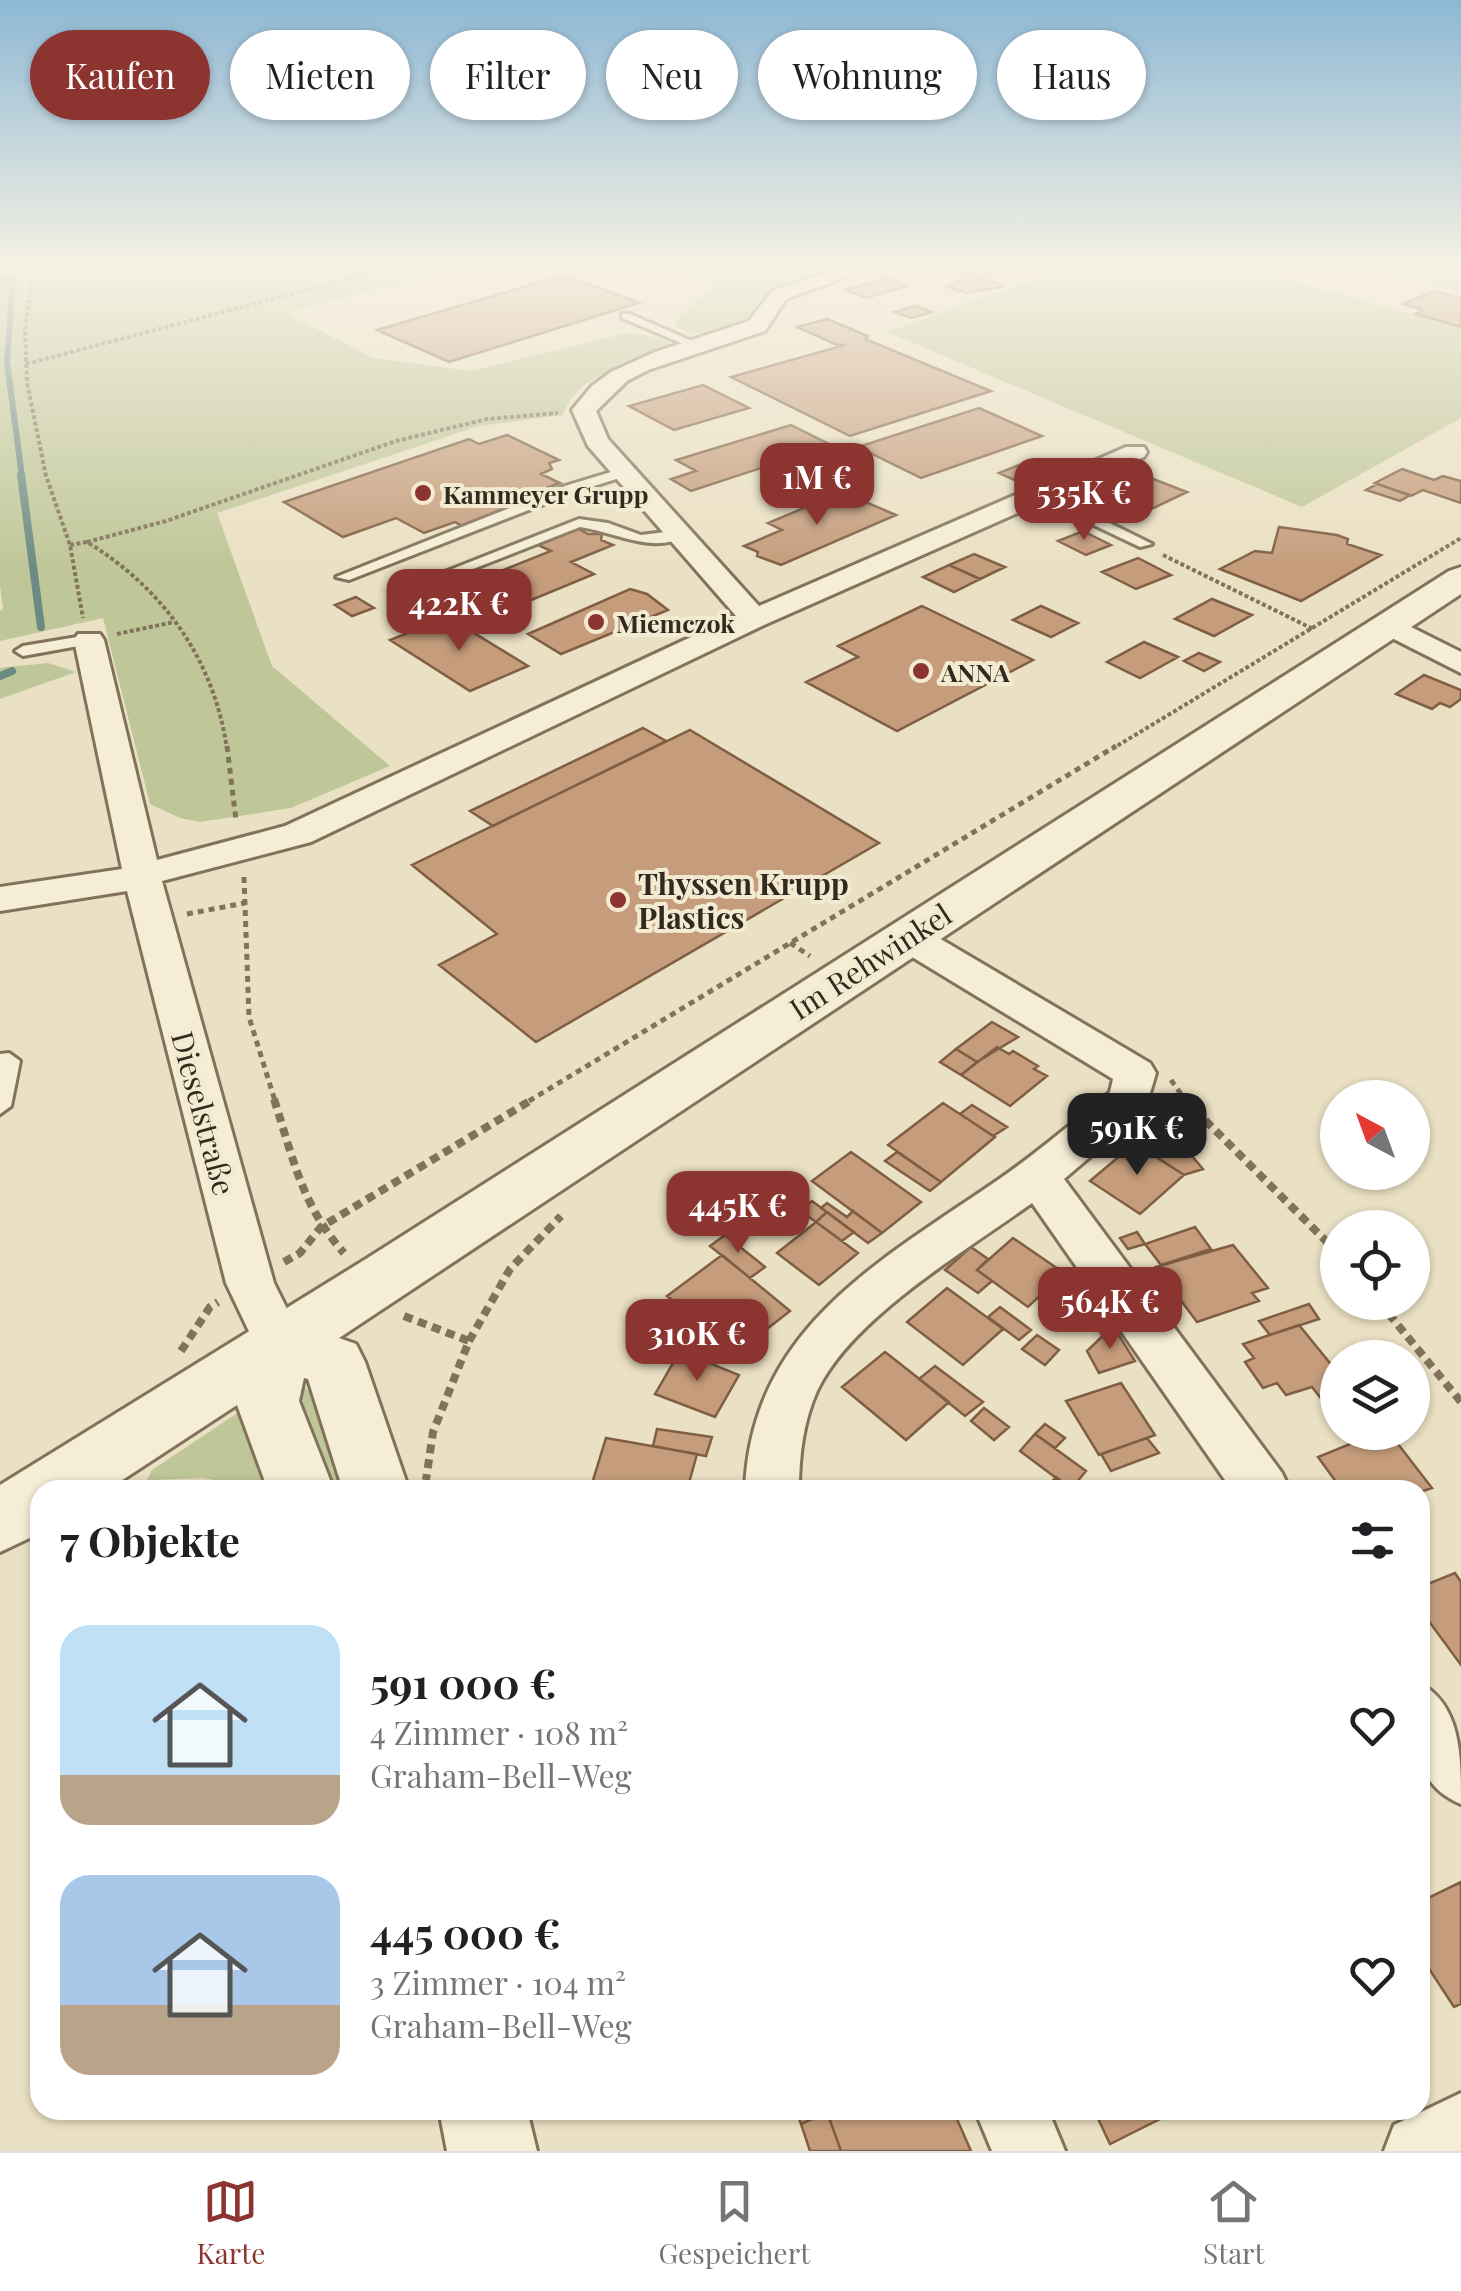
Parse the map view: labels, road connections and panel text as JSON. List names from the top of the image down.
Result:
{
  "streets": {
    "street": ["Im Rehwinkel", "Dieselstraße"]
  },
  "crossings": [
    ["Im Rehwinkel", "Dieselstraße"]
  ],
  "places": [
    "Kammeyer Grupp",
    "Miemczok",
    "ANNA",
    "Thyssen Krupp Plastics"
  ],
  "north": "top left",
  "page": {
    "chip": [
      "Kaufen",
      "Mieten",
      "Filter",
      "Neu",
      "Wohnung",
      "Haus"
    ],
    "price": [
      "1M €",
      "535K €",
      "422K €",
      "591K €",
      "445K €",
      "564K €",
      "310K €"
    ],
    "heading": "7 Objekte",
    "list": [
      {
        "name": "591 000 €",
        "note": "4 Zimmer · 108 m² · Graham-Bell-Weg"
      },
      {
        "name": "445 000 €",
        "note": "3 Zimmer · 104 m² · Graham-Bell-Weg"
      }
    ],
    "tabs": ["Karte", "Gespeichert", "Start"]
  }
}
